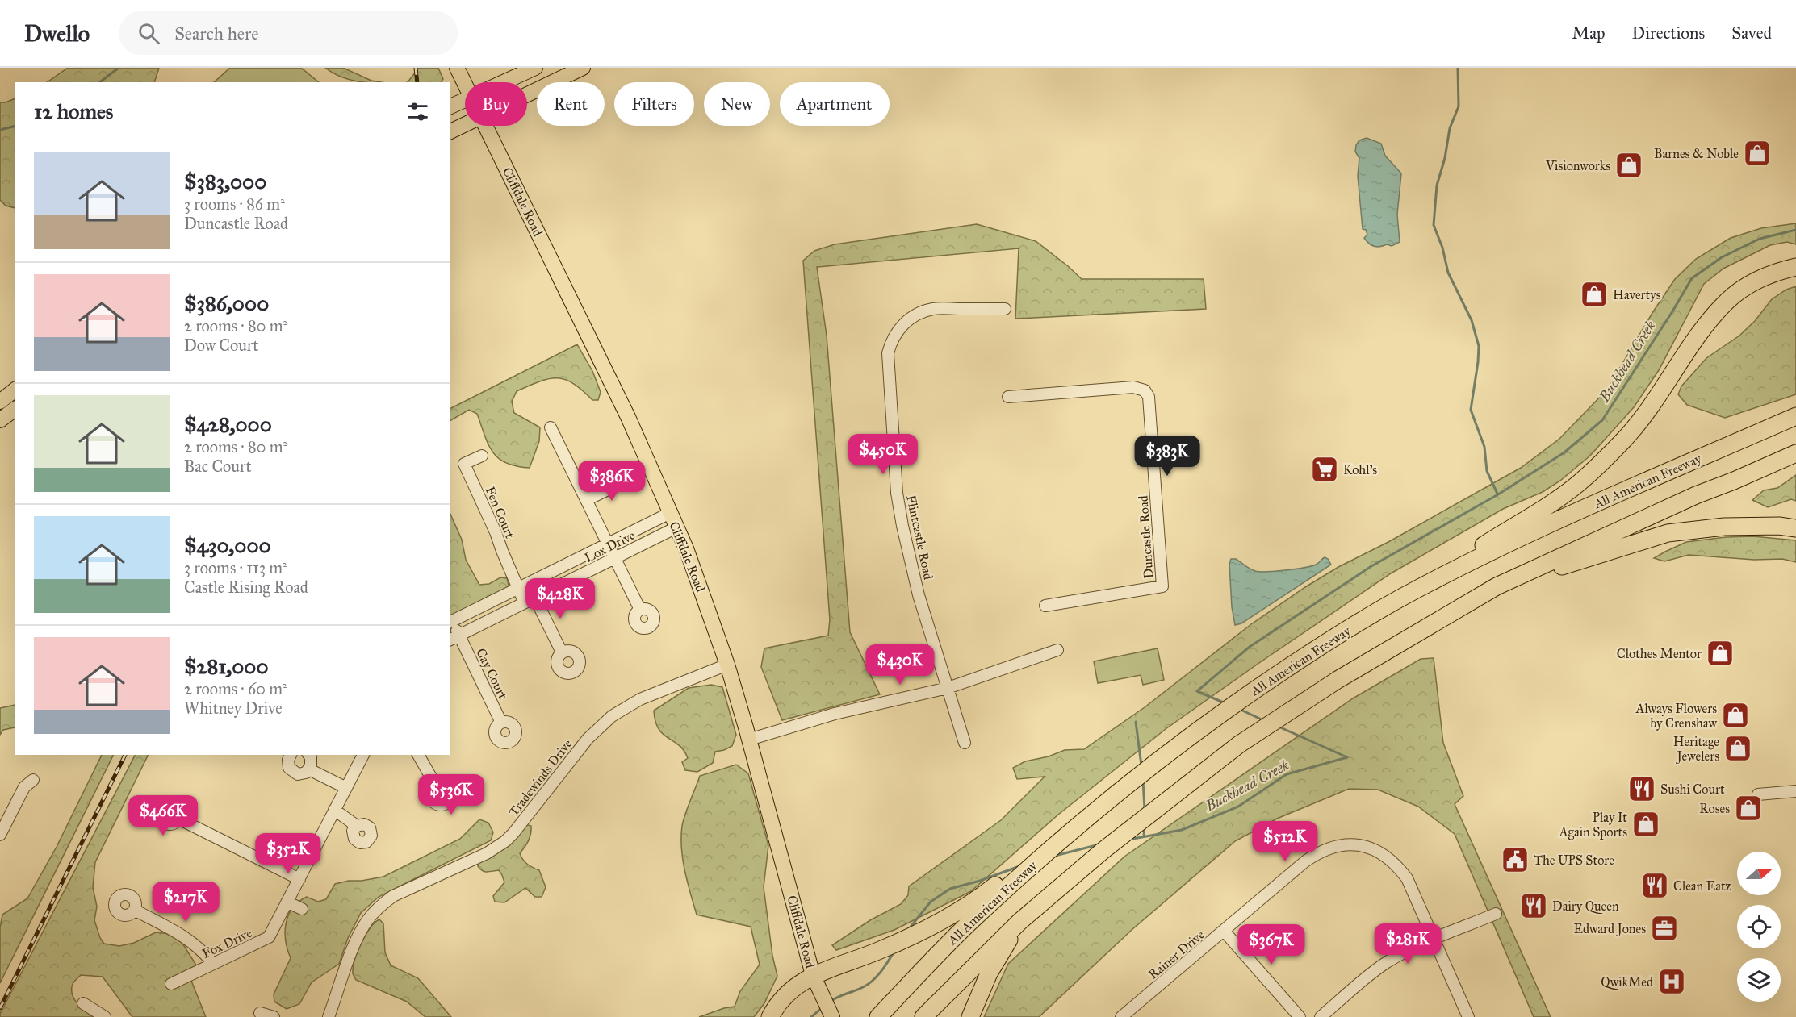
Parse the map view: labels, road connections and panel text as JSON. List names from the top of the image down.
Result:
{
  "streets": {
    "highway": ["All American Freeway"],
    "main road": ["Cliffdale Road"],
    "street": [
      "Fen Court",
      "Flintcastle Road",
      "Duncastle Road",
      "Lox Drive",
      "Cay Court",
      "Tradewinds Drive",
      "Fox Drive",
      "Rainer Drive"
    ]
  },
  "crossings": [
    ["Cliffdale Road", "Lox Drive"],
    ["Cliffdale Road", "Tradewinds Drive"],
    ["Fen Court", "Lox Drive"],
    ["Lox Drive", "Cay Court"]
  ],
  "water": ["Buckhead Creek"],
  "places": {
    "shop": [
      "Barnes & Noble",
      "Visionworks",
      "Havertys",
      "Clothes Mentor",
      "Always Flowers by Crenshaw",
      "Heritage Jewelers",
      "Roses",
      "Play It Again Sports"
    ],
    "supermarket": ["Kohl's"],
    "restaurant": ["Sushi Court", "Clean Eatz", "Dairy Queen"],
    "public building": ["The UPS Store"],
    "office": ["Edward Jones"],
    "hospital": ["QwikMed"]
  },
  "north": "right",
  "page": {
    "header": "Dwello",
    "search": "Search here",
    "nav": ["Map", "Directions", "Saved"],
    "chip": [
      "Buy",
      "Rent",
      "Filters",
      "New",
      "Apartment"
    ],
    "heading": "12 homes",
    "list": [
      {
        "name": "$383,000",
        "note": "3 rooms · 86 m² · Duncastle Road"
      },
      {
        "name": "$386,000",
        "note": "2 rooms · 80 m² · Dow Court"
      },
      {
        "name": "$428,000",
        "note": "2 rooms · 80 m² · Bac Court"
      },
      {
        "name": "$430,000",
        "note": "3 rooms · 113 m² · Castle Rising Road"
      },
      {
        "name": "$281,000",
        "note": "2 rooms · 60 m² · Whitney Drive"
      }
    ],
    "price": [
      "$450K",
      "$383K",
      "$386K",
      "$428K",
      "$430K",
      "$536K",
      "$466K",
      "$512K",
      "$352K",
      "$217K",
      "$281K",
      "$367K"
    ]
  }
}
